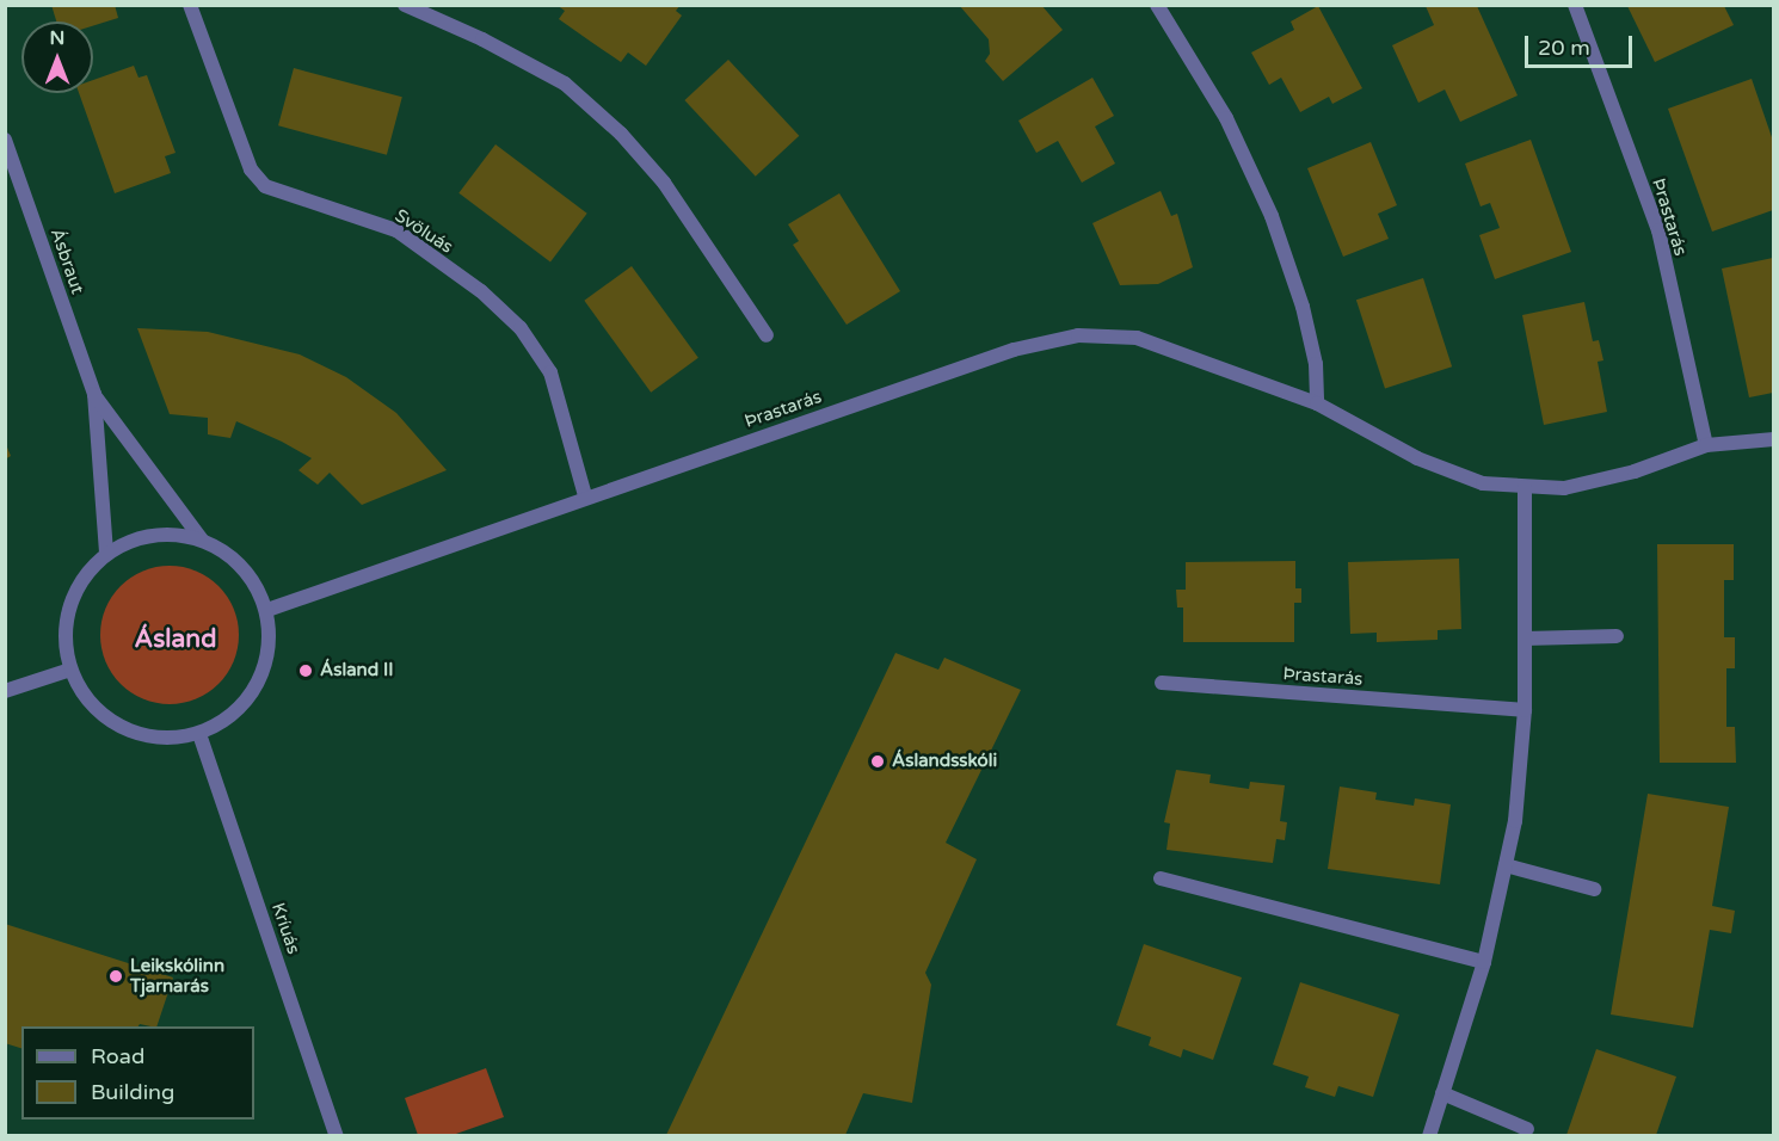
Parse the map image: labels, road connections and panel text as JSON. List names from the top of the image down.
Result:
{
  "streets": {
    "street": [
      "Þrastarás",
      "Svöluás",
      "Ásbraut",
      "Kríuás"
    ]
  },
  "crossings": [
    ["Þrastarás", "Svöluás"],
    ["Þrastarás", "Ásbraut"],
    ["Þrastarás", "Kríuás"],
    ["Ásbraut", "Kríuás"]
  ],
  "districts": ["Ásland"],
  "places": ["Ásland II", "Áslandsskóli", "Leikskólinn Tjarnarás"],
  "legend": ["Road", "Building"],
  "scale_bar": "20 m",
  "north": "top"
}
